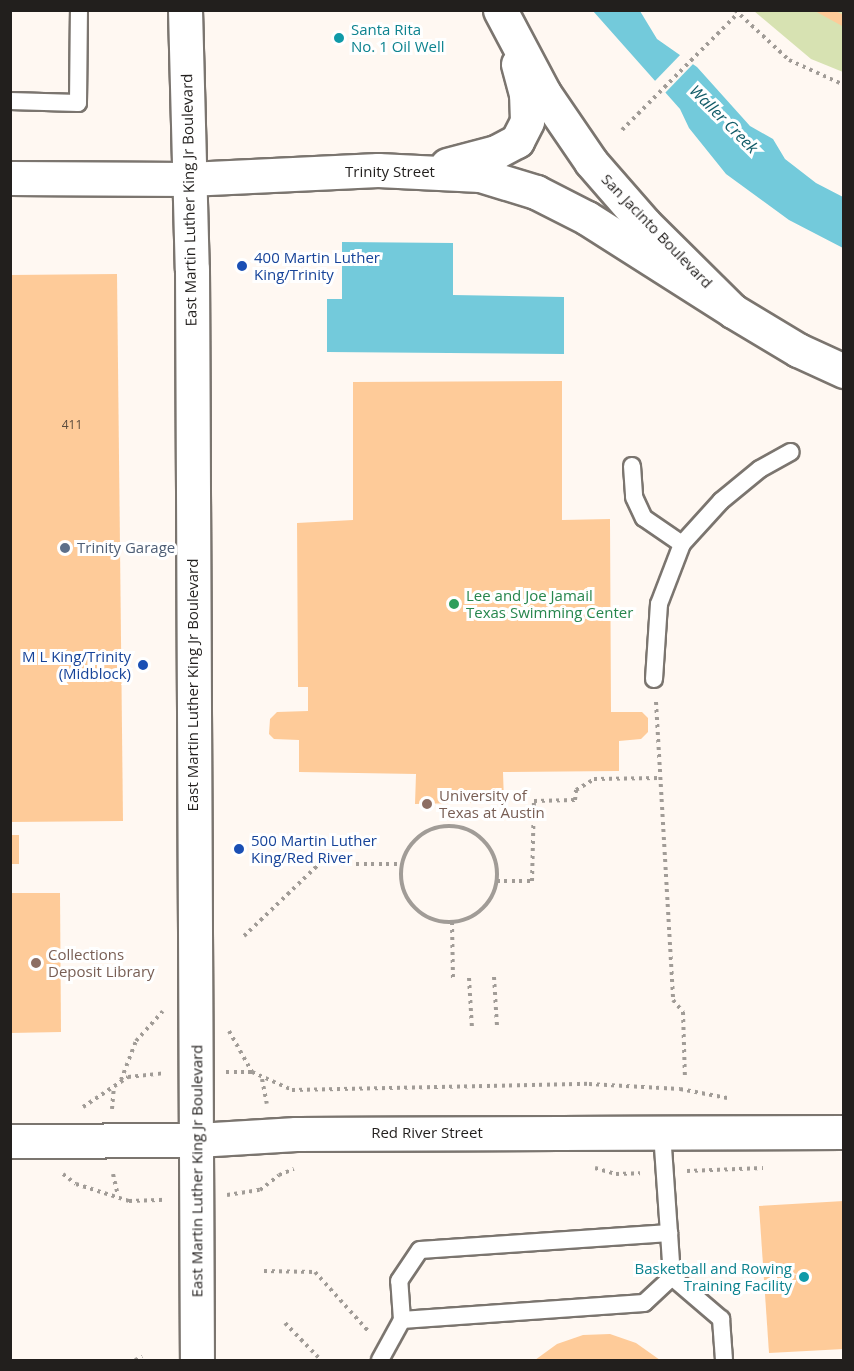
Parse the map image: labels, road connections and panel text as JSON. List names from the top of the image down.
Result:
{
  "streets": {
    "street": [
      "Trinity Street",
      "East Martin Luther King Jr Boulevard",
      "San Jacinto Boulevard",
      "Red River Street"
    ]
  },
  "crossings": [
    ["Trinity Street", "East Martin Luther King Jr Boulevard"],
    ["Trinity Street", "San Jacinto Boulevard"],
    ["East Martin Luther King Jr Boulevard", "Red River Street"]
  ],
  "water": ["Waller Creek"],
  "places": [
    "Santa Rita No. 1 Oil Well",
    "400 Martin Luther King/Trinity",
    "Trinity Garage",
    "Lee and Joe Jamail Texas Swimming Center",
    "M L King/Trinity (Midblock)",
    "University of Texas at Austin",
    "500 Martin Luther King/Red River",
    "Collections Deposit Library",
    "Basketball and Rowing Training Facility"
  ],
  "house_numbers": ["411"]
}
